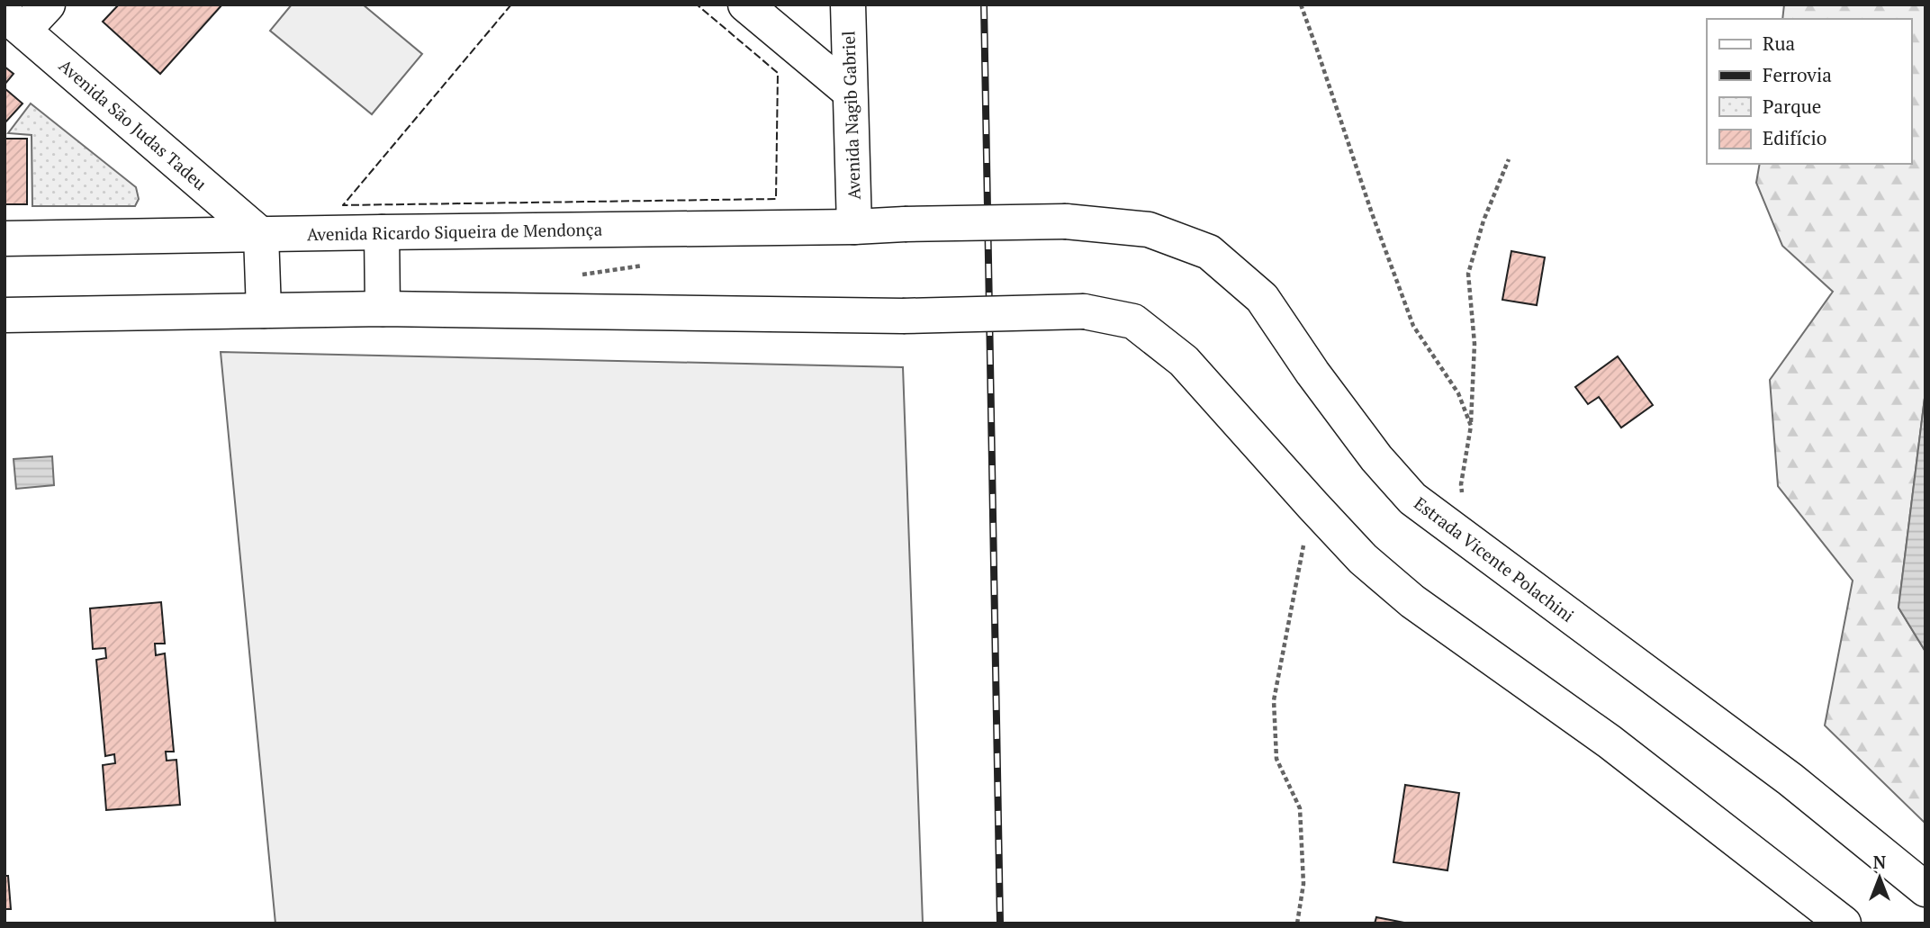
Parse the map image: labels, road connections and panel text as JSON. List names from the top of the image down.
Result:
{
  "streets": {
    "main road": [
      "Avenida Nagib Gabriel",
      "Avenida São Judas Tadeu",
      "Avenida Ricardo Siqueira de Mendonça",
      "Estrada Vicente Polachini"
    ]
  },
  "crossings": [
    ["Avenida Nagib Gabriel", "Avenida Ricardo Siqueira de Mendonça"],
    ["Avenida São Judas Tadeu", "Avenida Ricardo Siqueira de Mendonça"],
    ["Avenida Ricardo Siqueira de Mendonça", "Estrada Vicente Polachini"]
  ],
  "legend": [
    "Rua",
    "Ferrovia",
    "Parque",
    "Edifício"
  ],
  "north": "top"
}
